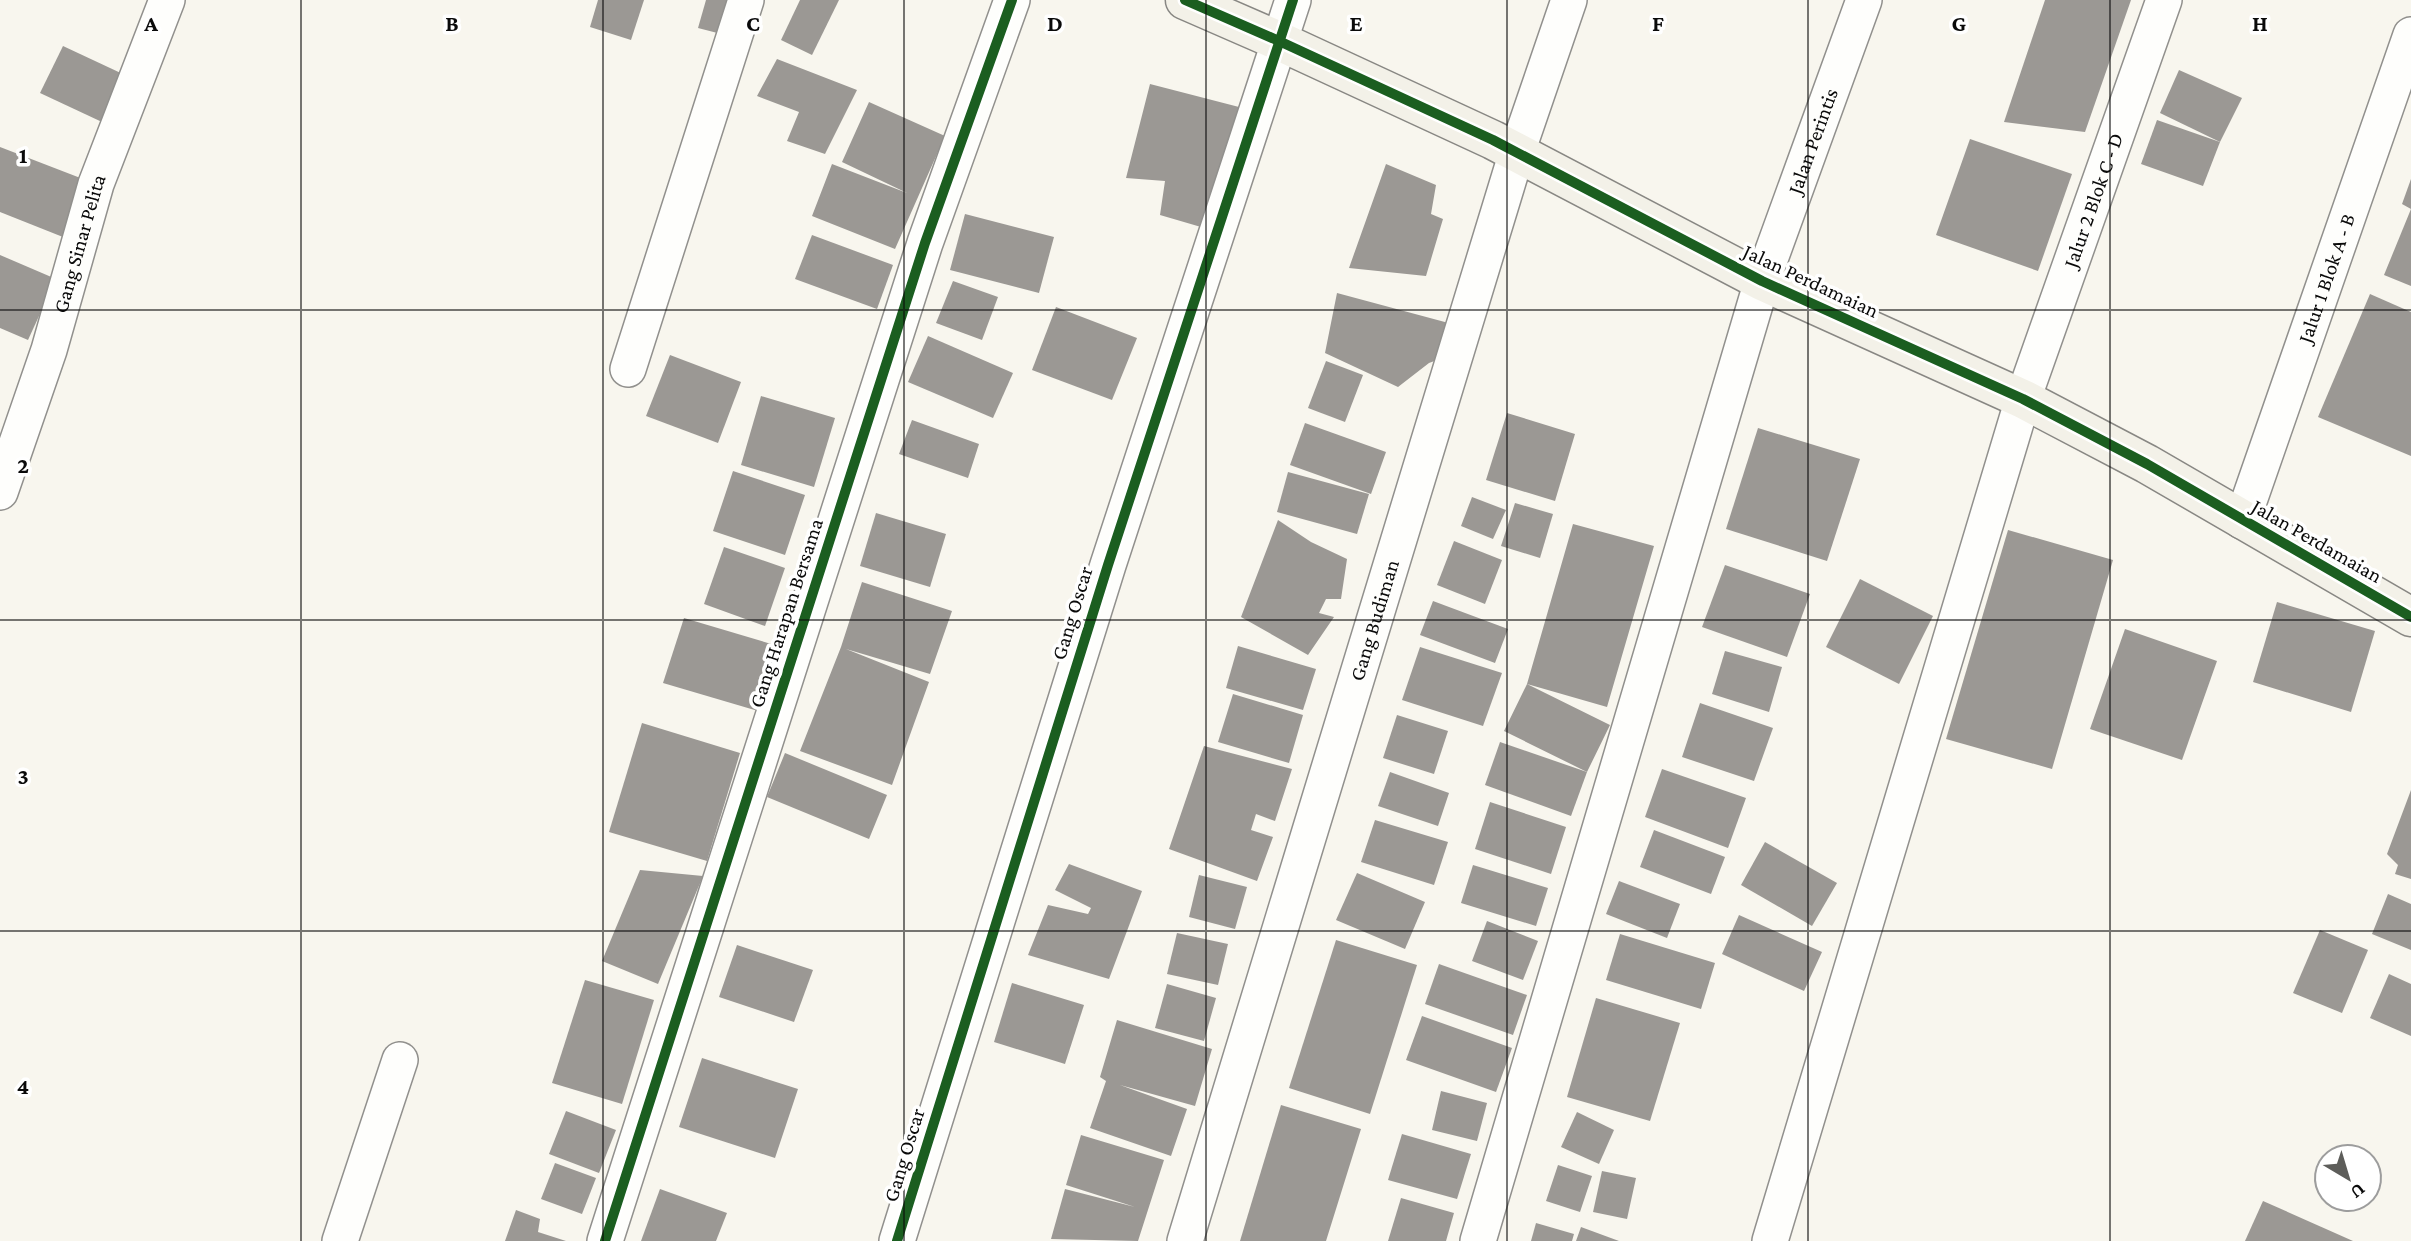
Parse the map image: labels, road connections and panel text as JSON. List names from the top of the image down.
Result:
{
  "streets": {
    "street": [
      "Jalan Perintis",
      "Jalur 2 Blok C - D",
      "Gang Sinar Pelita",
      "Jalur 1 Blok A - B",
      "Jalan Perdamaian",
      "Gang Harapan Bersama",
      "Gang Oscar",
      "Gang Budiman"
    ]
  },
  "crossings": [
    ["Jalan Perintis", "Jalan Perdamaian"],
    ["Jalur 2 Blok C - D", "Jalan Perdamaian"],
    ["Jalur 1 Blok A - B", "Jalan Perdamaian"],
    ["Jalan Perdamaian", "Gang Oscar"],
    ["Jalan Perdamaian", "Gang Budiman"]
  ],
  "north": "bottom right",
  "grid": {
    "columns": [
      "A",
      "B",
      "C",
      "D",
      "E",
      "F",
      "G",
      "H"
    ],
    "rows": [
      "1",
      "2",
      "3",
      "4"
    ]
  }
}
